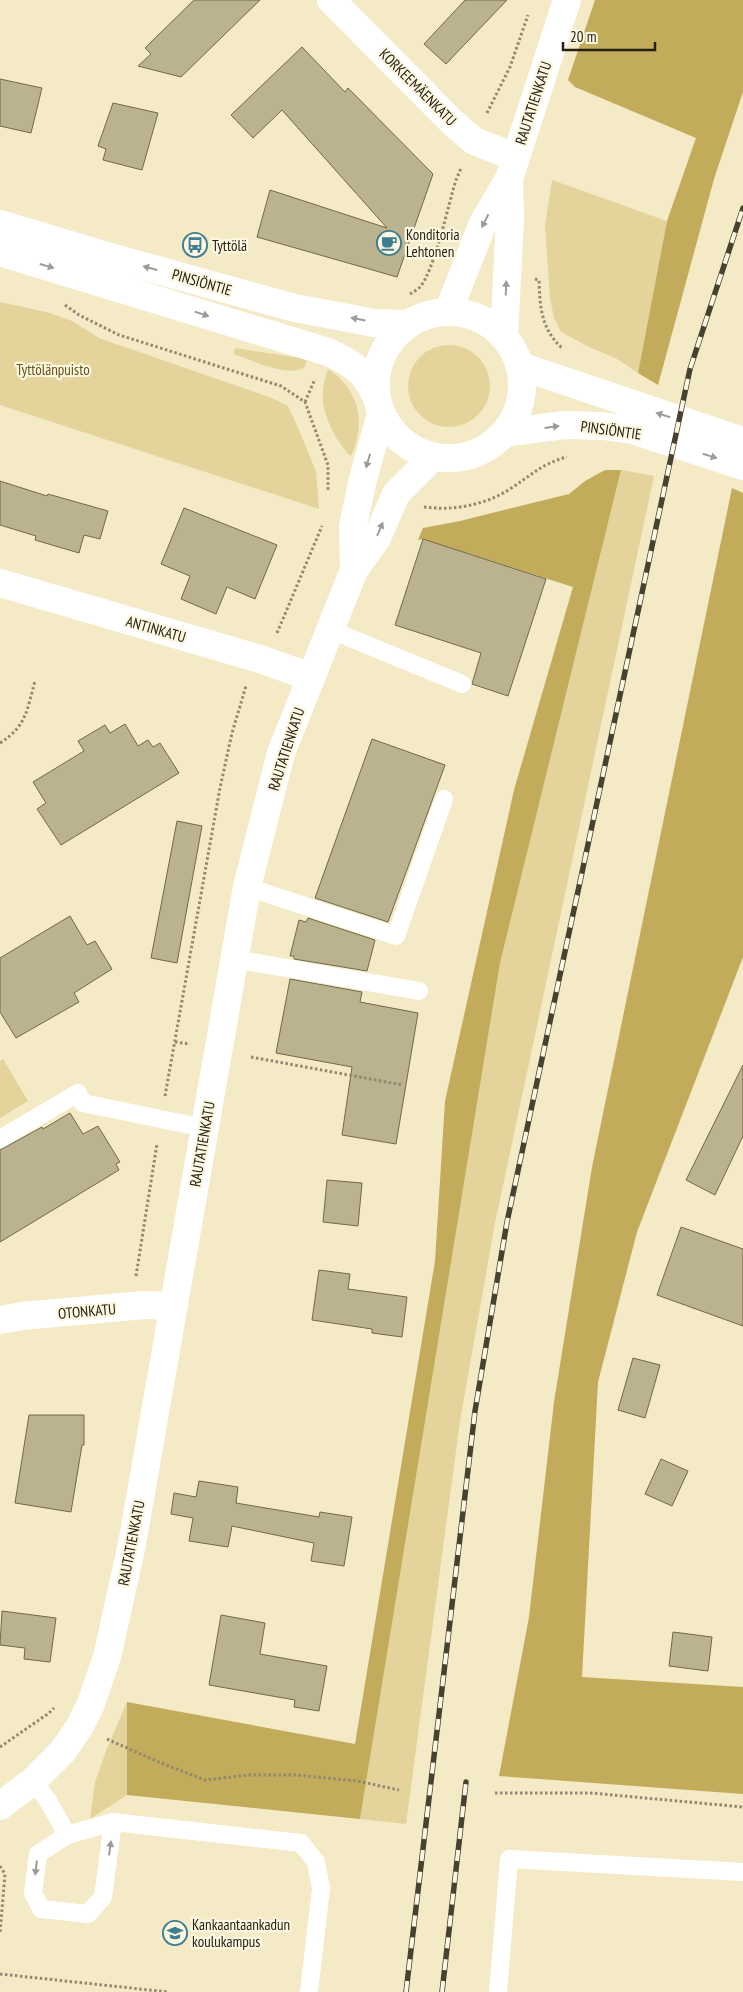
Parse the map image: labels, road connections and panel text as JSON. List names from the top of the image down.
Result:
{
  "streets": {
    "street": [
      "KORKEEMÄENKATU",
      "RAUTATIENKATU",
      "PINSIÖNTIE",
      "ANTINKATU",
      "OTONKATU"
    ]
  },
  "crossings": [
    ["KORKEEMÄENKATU", "RAUTATIENKATU"],
    ["RAUTATIENKATU", "PINSIÖNTIE"],
    ["RAUTATIENKATU", "ANTINKATU"],
    ["RAUTATIENKATU", "OTONKATU"]
  ],
  "parks": ["Tyttölänpuisto"],
  "places": {
    "cafe": ["Konditoria Lehtonen"],
    "bus stop": ["Tyttölä"],
    "school or university": ["Kankaantaankadun koulukampus"]
  },
  "scale_bar": "20 m"
}
